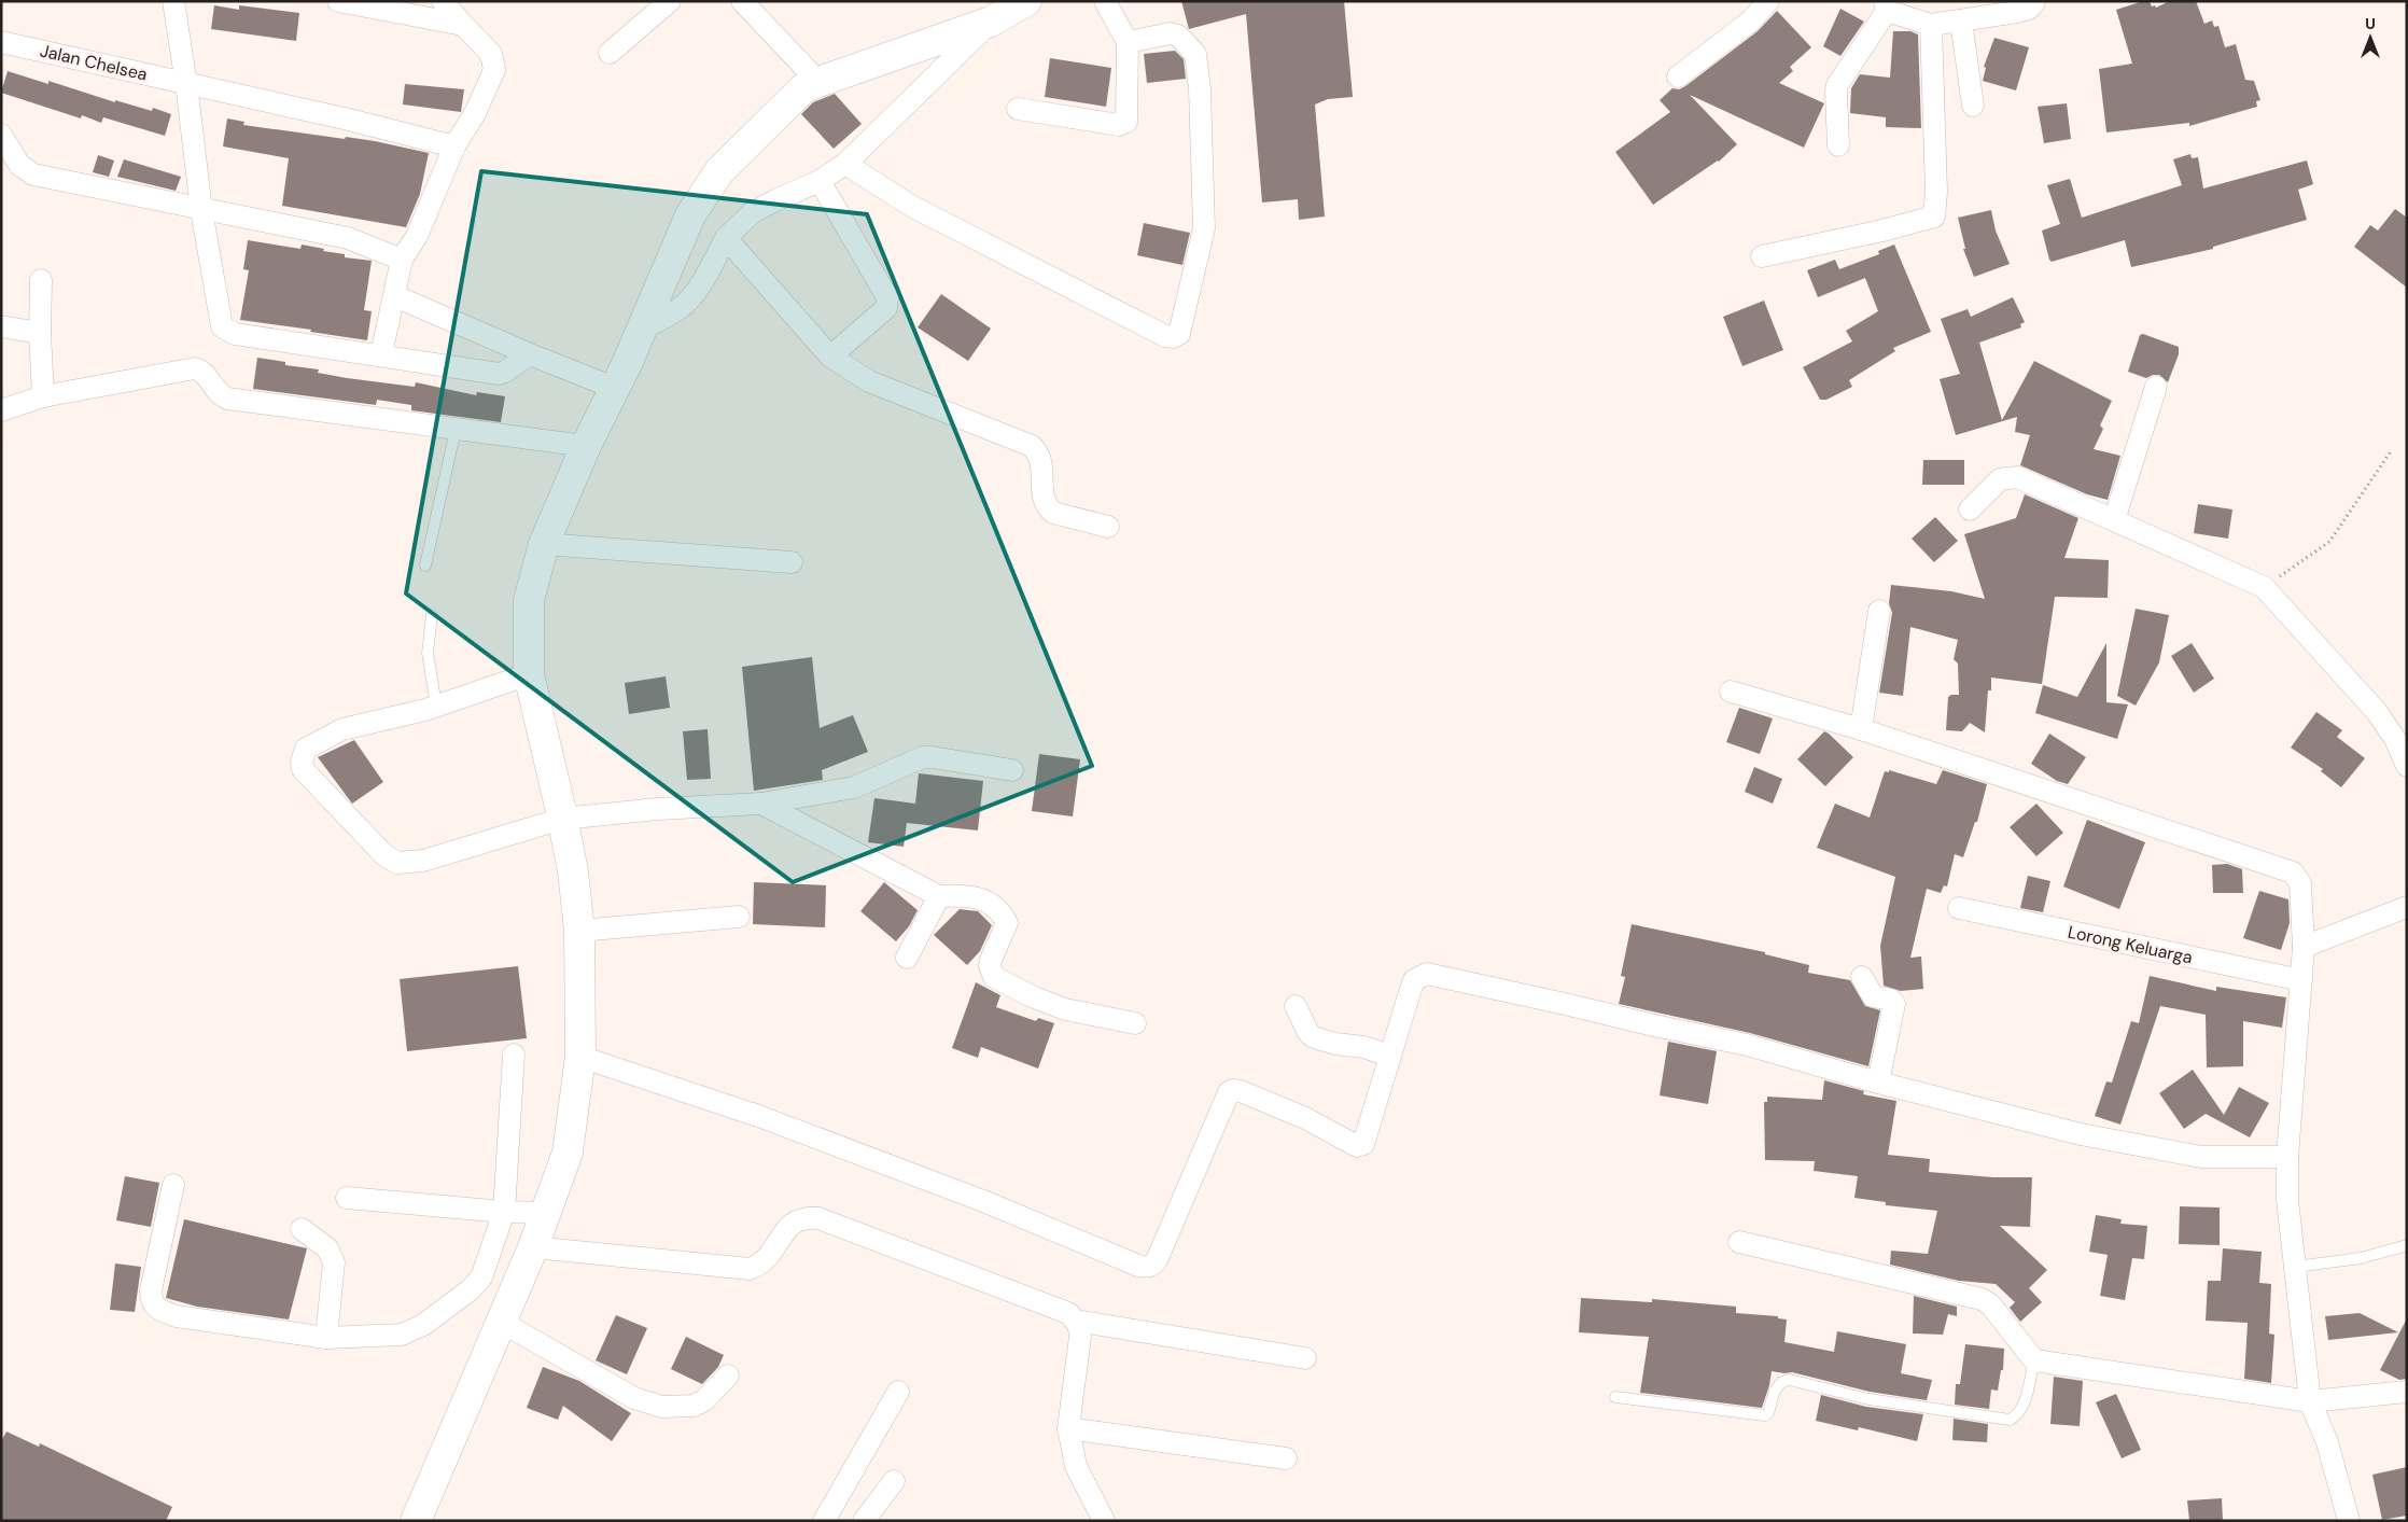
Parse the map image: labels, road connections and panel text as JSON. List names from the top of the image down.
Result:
{
  "streets": {
    "street": ["Jalan Chelsea", "Lorong Keluarga"]
  },
  "north": "top"
}
